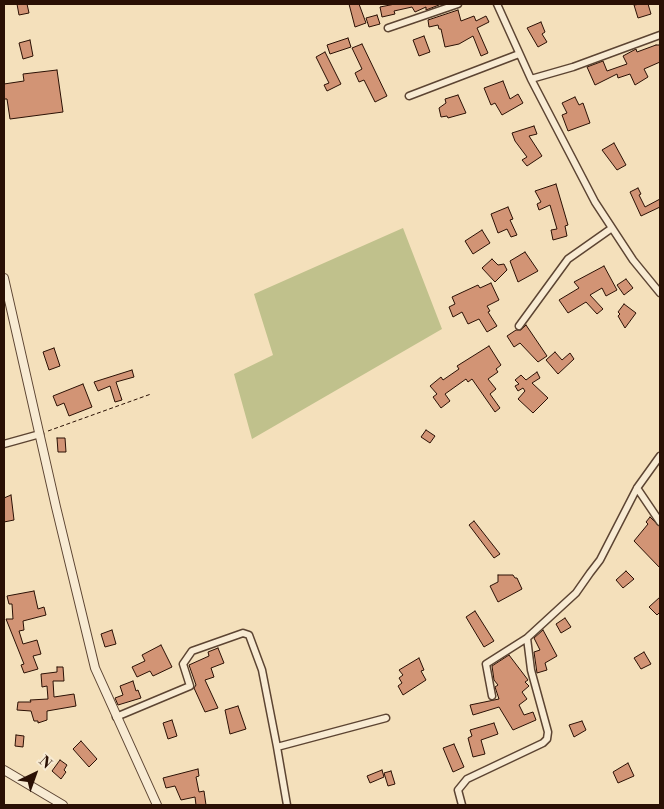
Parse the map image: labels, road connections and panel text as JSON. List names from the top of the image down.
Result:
{
  "north": "top right"
}
